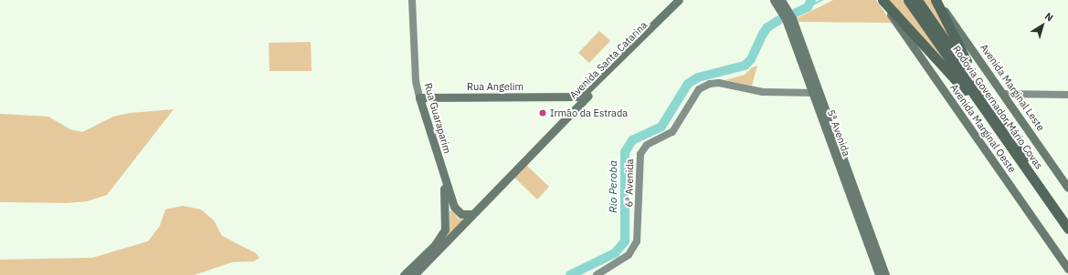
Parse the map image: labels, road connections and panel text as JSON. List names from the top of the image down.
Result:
{
  "streets": {
    "highway": ["Rodovia Governador Mário Covas"],
    "main road": [
      "Avenida Santa Catarina",
      "Rua Angelim",
      "Avenida Marginal Leste",
      "Rua Guaraparim",
      "Avenida Marginal Oeste",
      "5ª Avenida"
    ],
    "street": ["6ª Avenida"]
  },
  "crossings": [
    ["Avenida Santa Catarina", "Rua Angelim"],
    ["Avenida Santa Catarina", "Rua Guaraparim"],
    ["Rua Angelim", "Rua Guaraparim"],
    ["5ª Avenida", "6ª Avenida"]
  ],
  "water": ["Rio Peroba"],
  "places": ["Irmão da Estrada"],
  "north": "top right"
}
